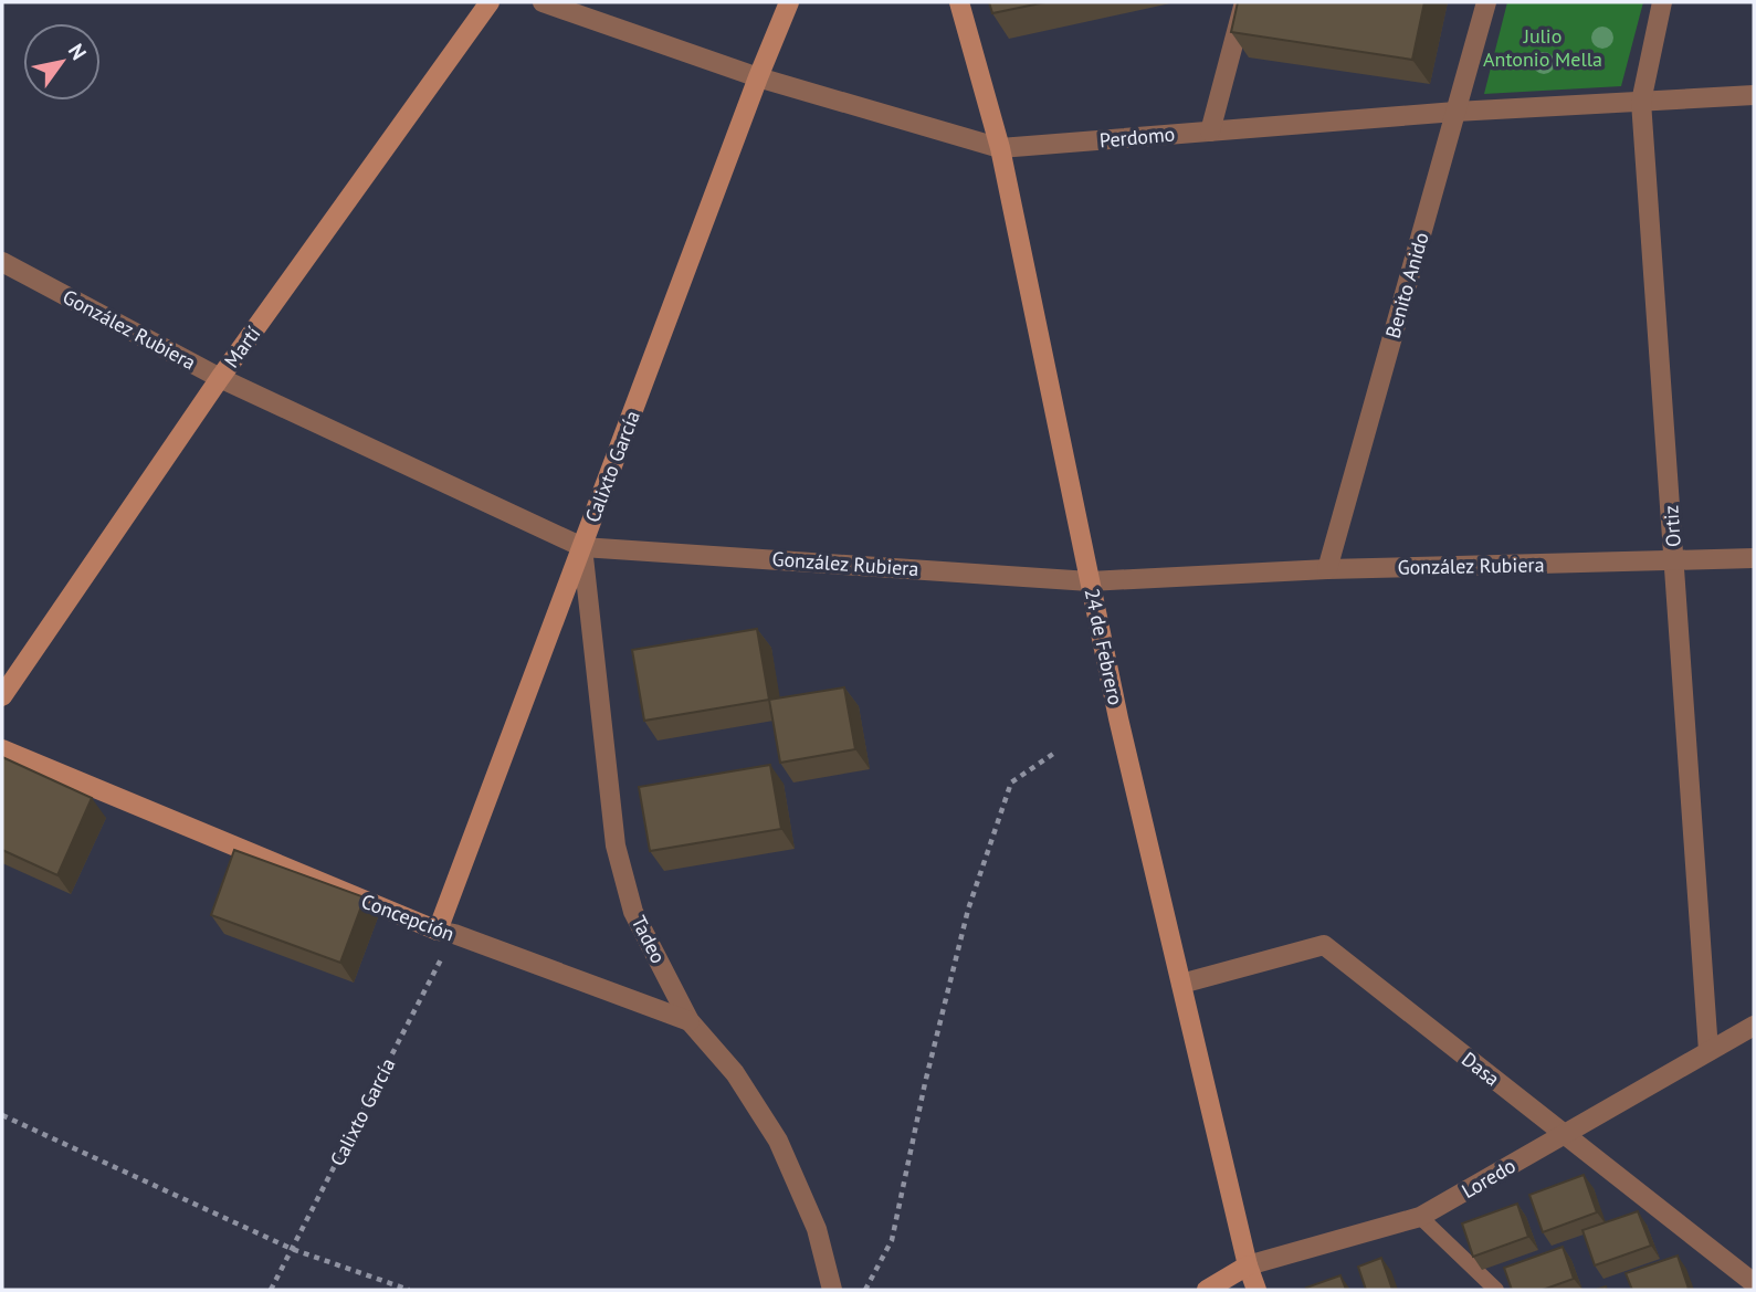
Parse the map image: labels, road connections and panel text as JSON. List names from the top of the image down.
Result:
{
  "streets": {
    "main road": [
      "Martí",
      "Calixto García",
      "24 de Febrero",
      "Concepción",
      "Loredo"
    ],
    "street": [
      "Perdomo",
      "Benito Anido",
      "González Rubiera",
      "Ortiz",
      "Tadeo",
      "Dasa"
    ]
  },
  "crossings": [
    ["Perdomo", "Benito Anido"],
    ["Perdomo", "Calixto García"],
    ["Perdomo", "Ortiz"],
    ["Perdomo", "24 de Febrero"],
    ["Benito Anido", "González Rubiera"],
    ["González Rubiera", "Martí"],
    ["González Rubiera", "Calixto García"],
    ["González Rubiera", "Ortiz"],
    ["González Rubiera", "24 de Febrero"],
    ["González Rubiera", "Tadeo"],
    ["Calixto García", "Concepción"],
    ["Calixto García", "Tadeo"],
    ["Ortiz", "Loredo"],
    ["24 de Febrero", "Dasa"],
    ["24 de Febrero", "Loredo"],
    ["Concepción", "Tadeo"],
    ["Dasa", "Loredo"]
  ],
  "parks": ["Julio Antonio Mella"],
  "north": "top right"
}
